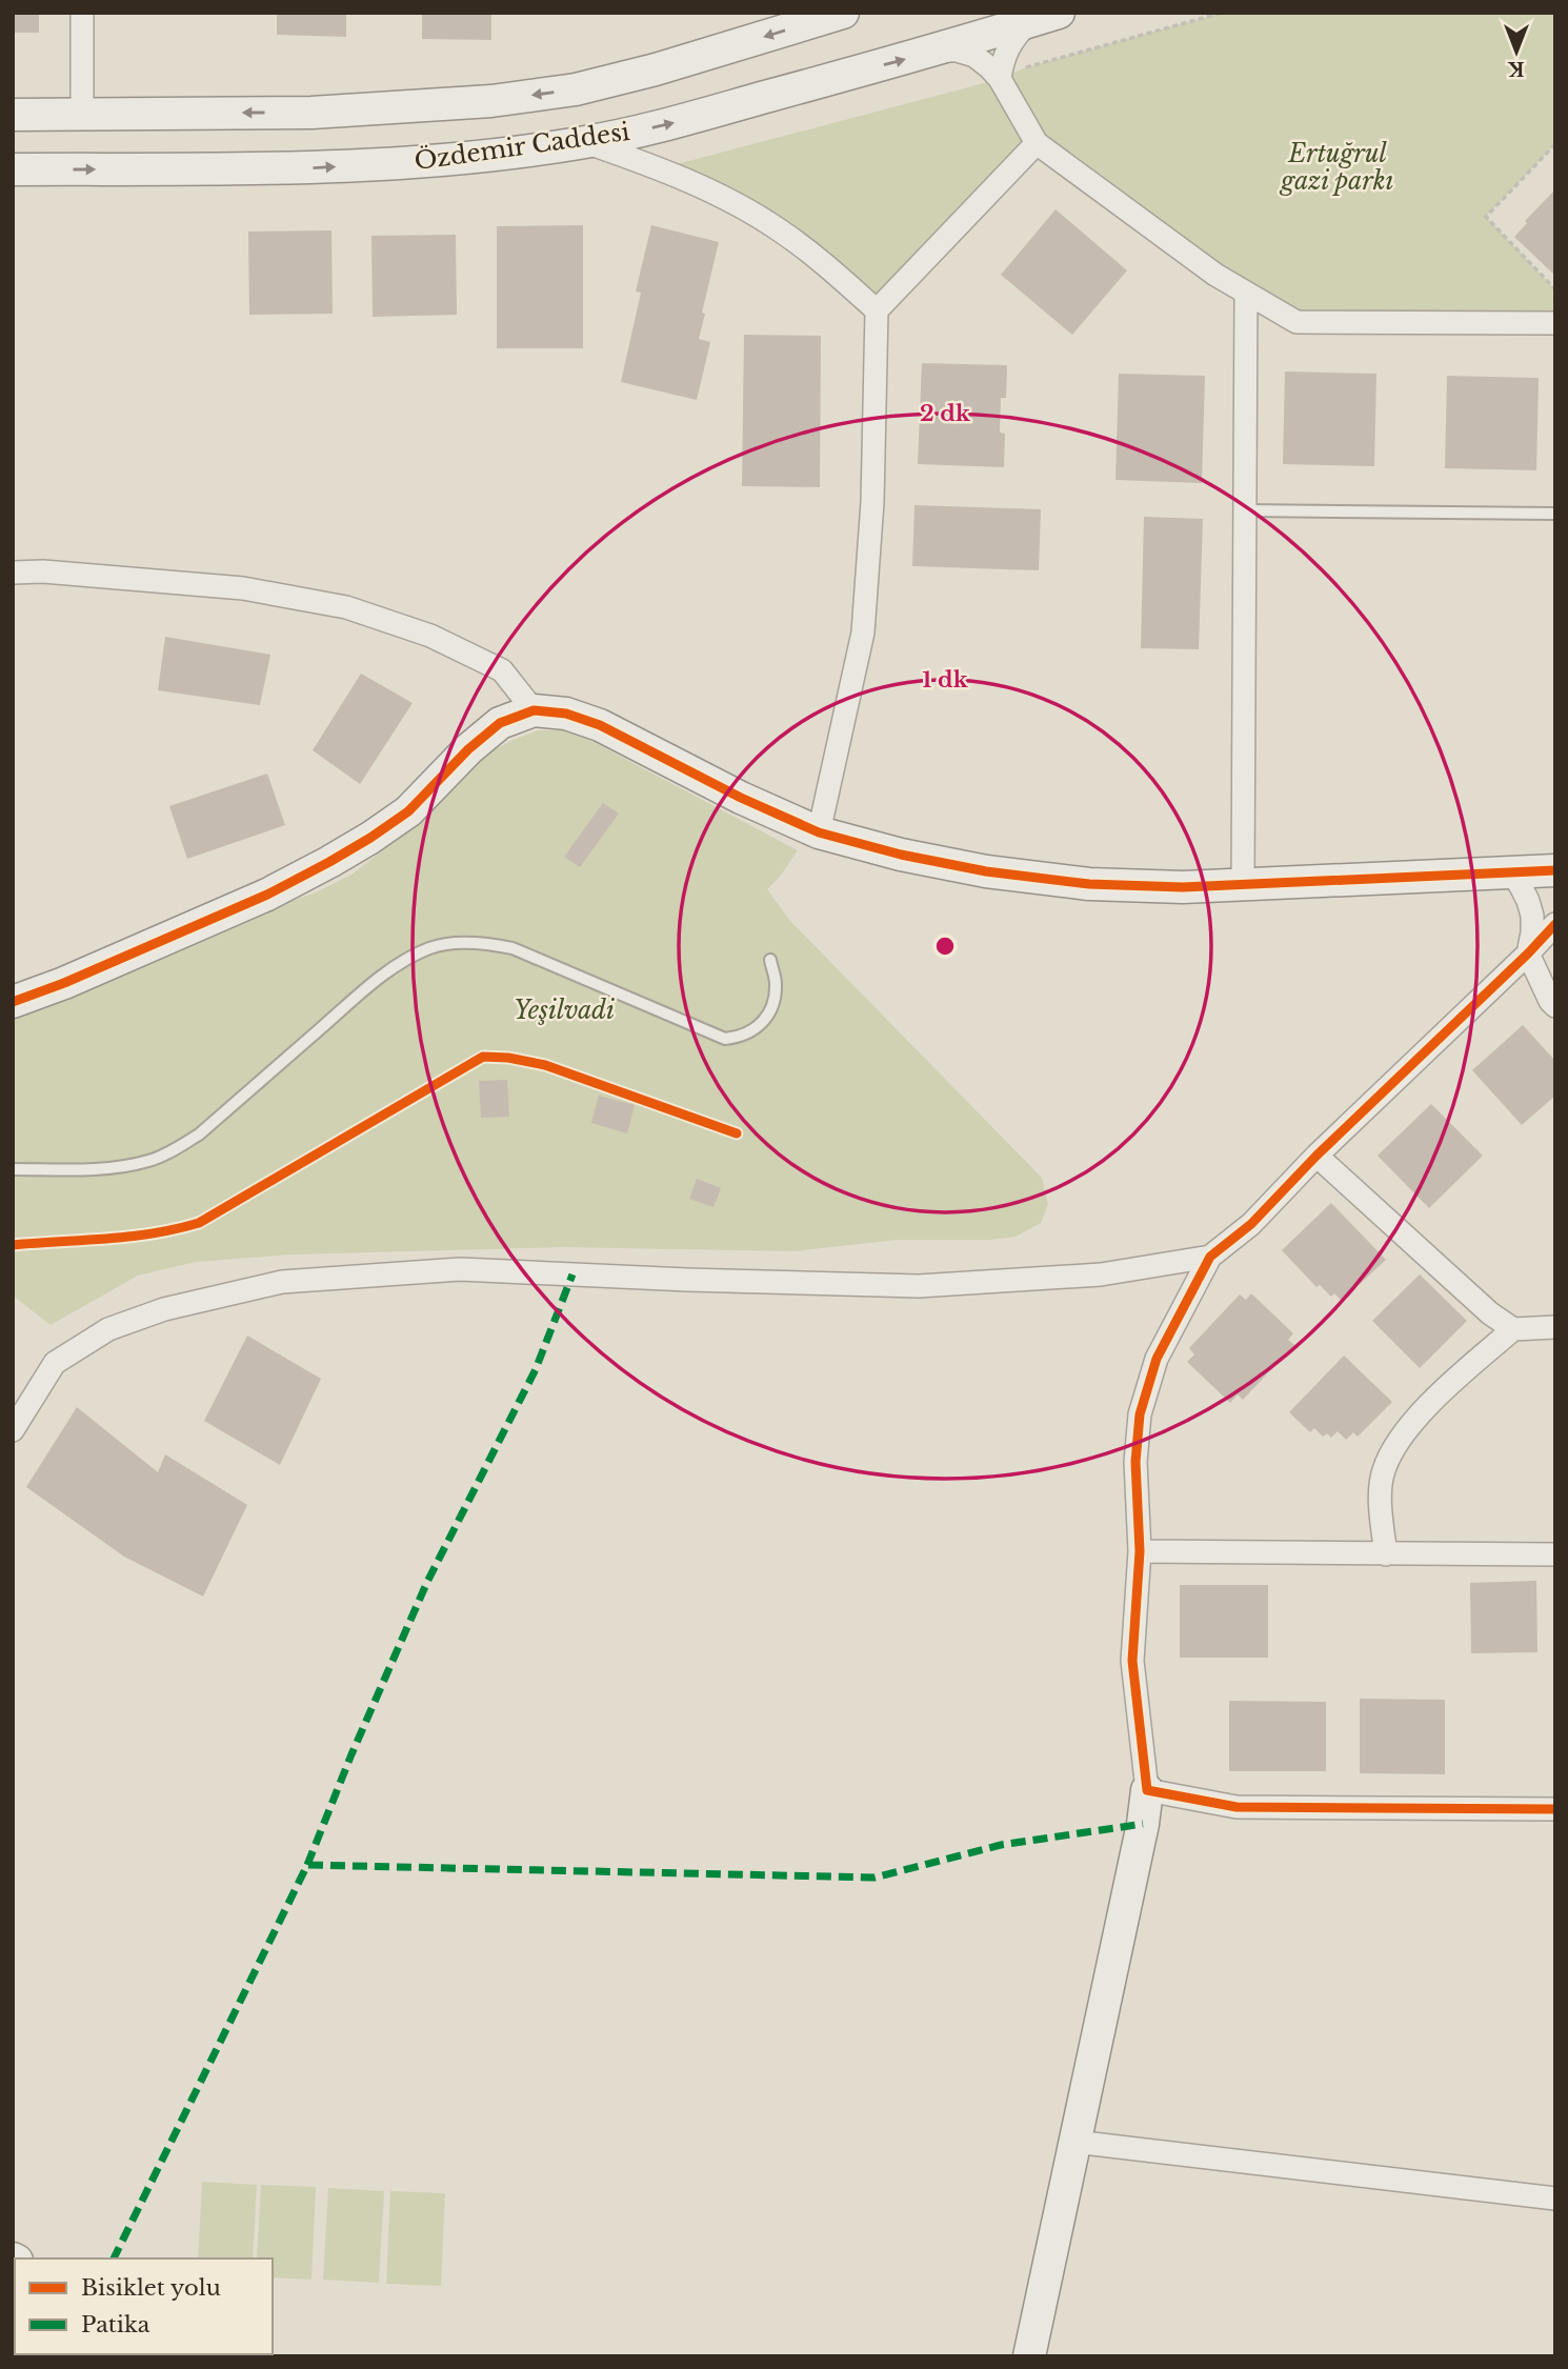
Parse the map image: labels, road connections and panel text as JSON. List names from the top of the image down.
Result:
{
  "streets": {
    "street": ["Özdemir Caddesi"]
  },
  "parks": ["Ertuğrul gazi parkı", "Yeşilvadi"],
  "legend": ["Bisiklet yolu", "Patika"],
  "north": "bottom",
  "rings": ["2 dk", "1 dk"]
}
